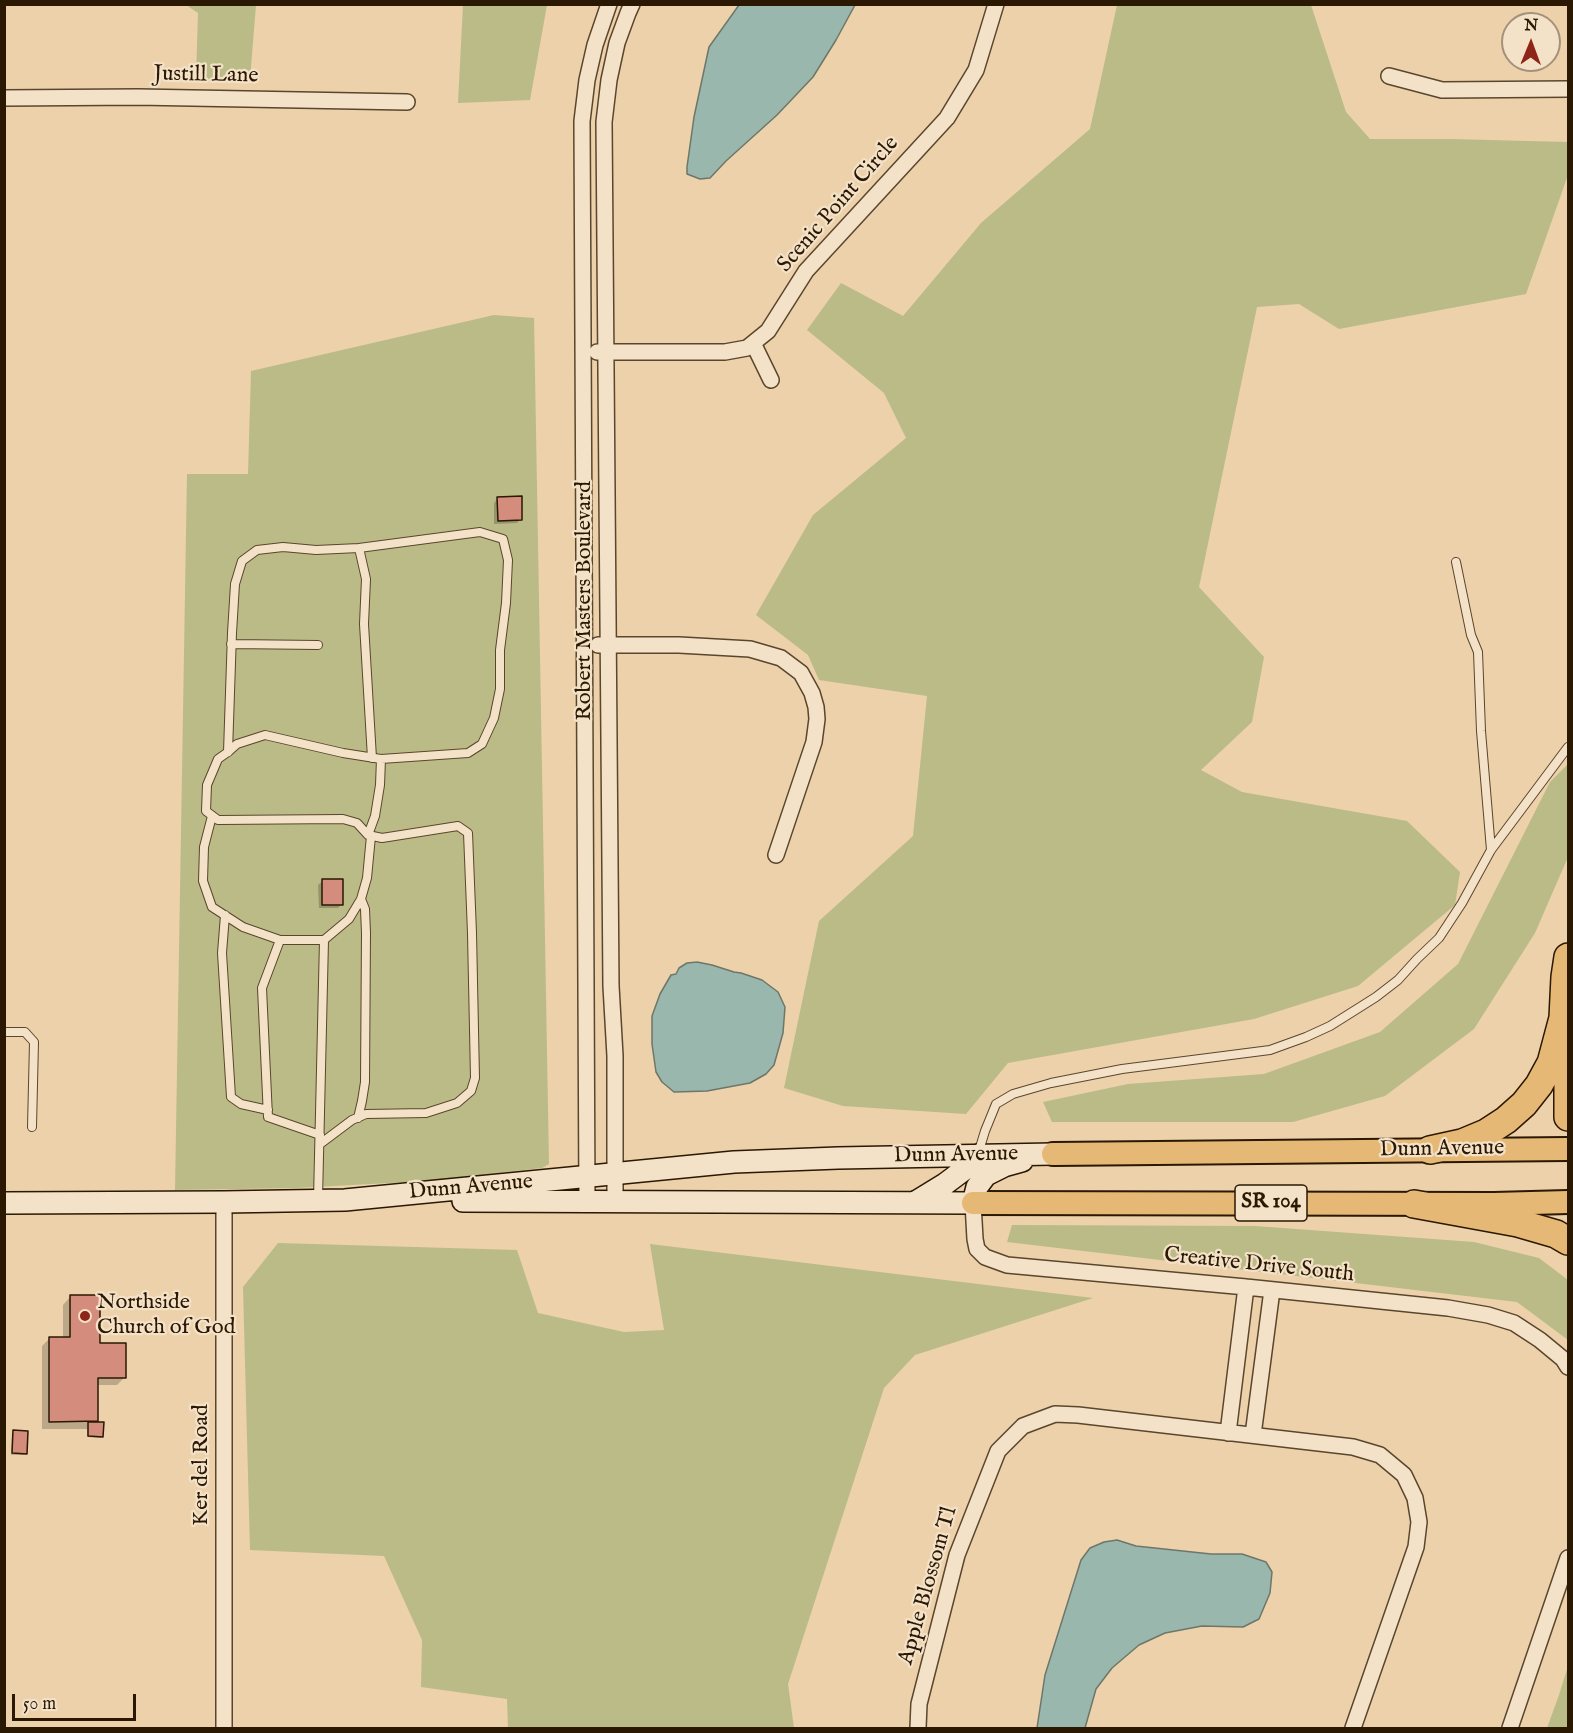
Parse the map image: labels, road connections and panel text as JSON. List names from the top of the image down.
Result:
{
  "streets": {
    "main road": ["Dunn Avenue", "SR 104"],
    "street": [
      "Justill Lane",
      "Scenic Point Circle",
      "Robert Masters Boulevard",
      "Creative Drive South",
      "Ker del Road",
      "Apple Blossom Tl"
    ]
  },
  "crossings": [
    ["Scenic Point Circle", "Robert Masters Boulevard"],
    ["Robert Masters Boulevard", "Dunn Avenue"],
    ["Dunn Avenue", "Creative Drive South"],
    ["Dunn Avenue", "Ker del Road"]
  ],
  "places": ["Northside Church of God"],
  "scale_bar": "50 m",
  "north": "top"
}
